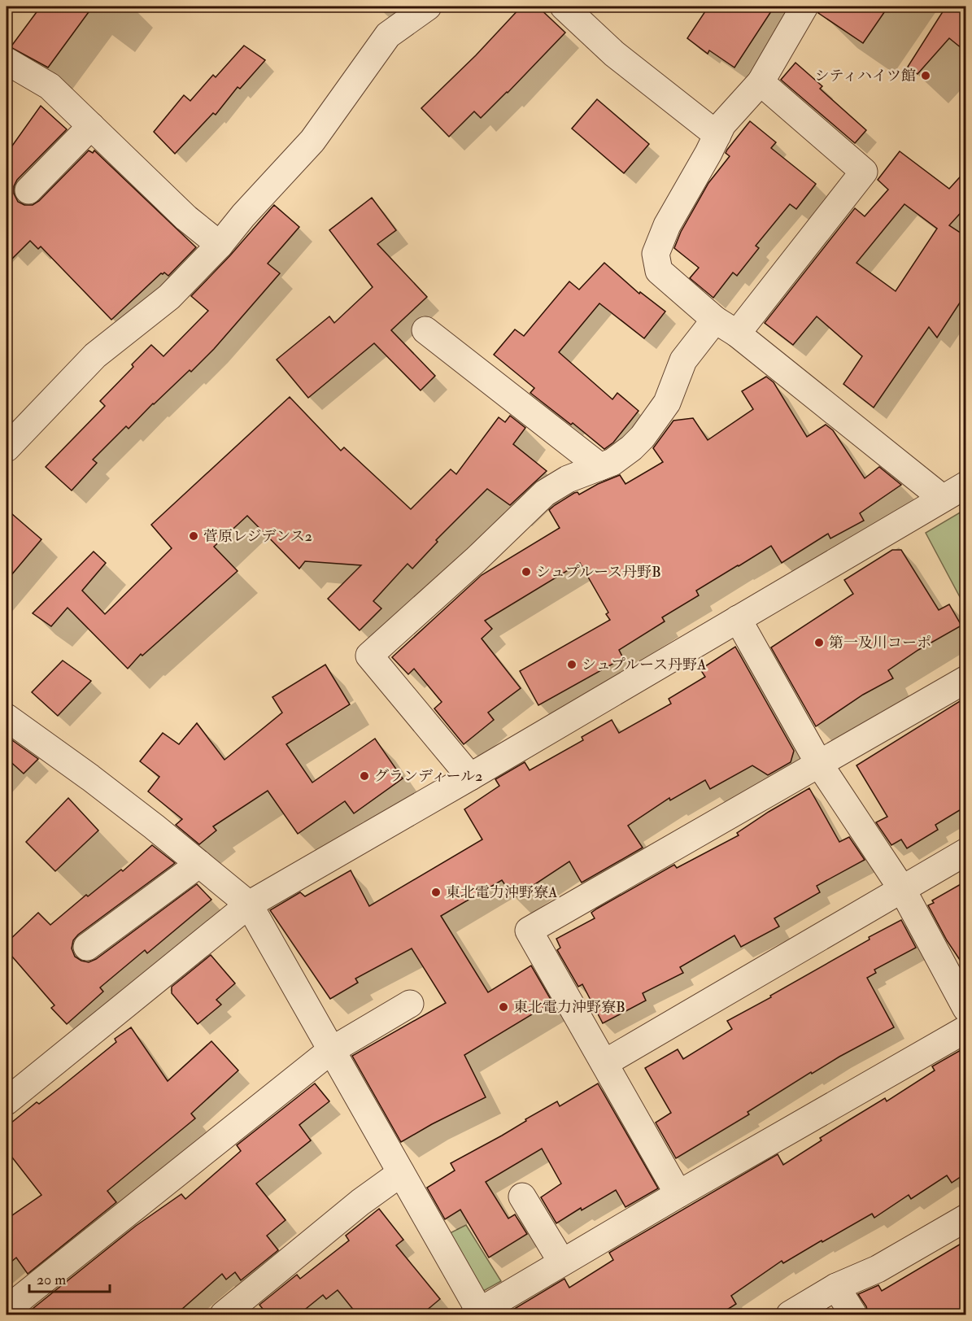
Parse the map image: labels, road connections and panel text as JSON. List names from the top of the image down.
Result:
{
  "places": [
    "シティハイツ館",
    "菅原レジデンス2",
    "シュプルース丹野B",
    "第一及川コーポ",
    "シュプルース丹野A",
    "グランディール2",
    "東北電力沖野寮A",
    "東北電力沖野寮B"
  ],
  "scale_bar": "20 m"
}
